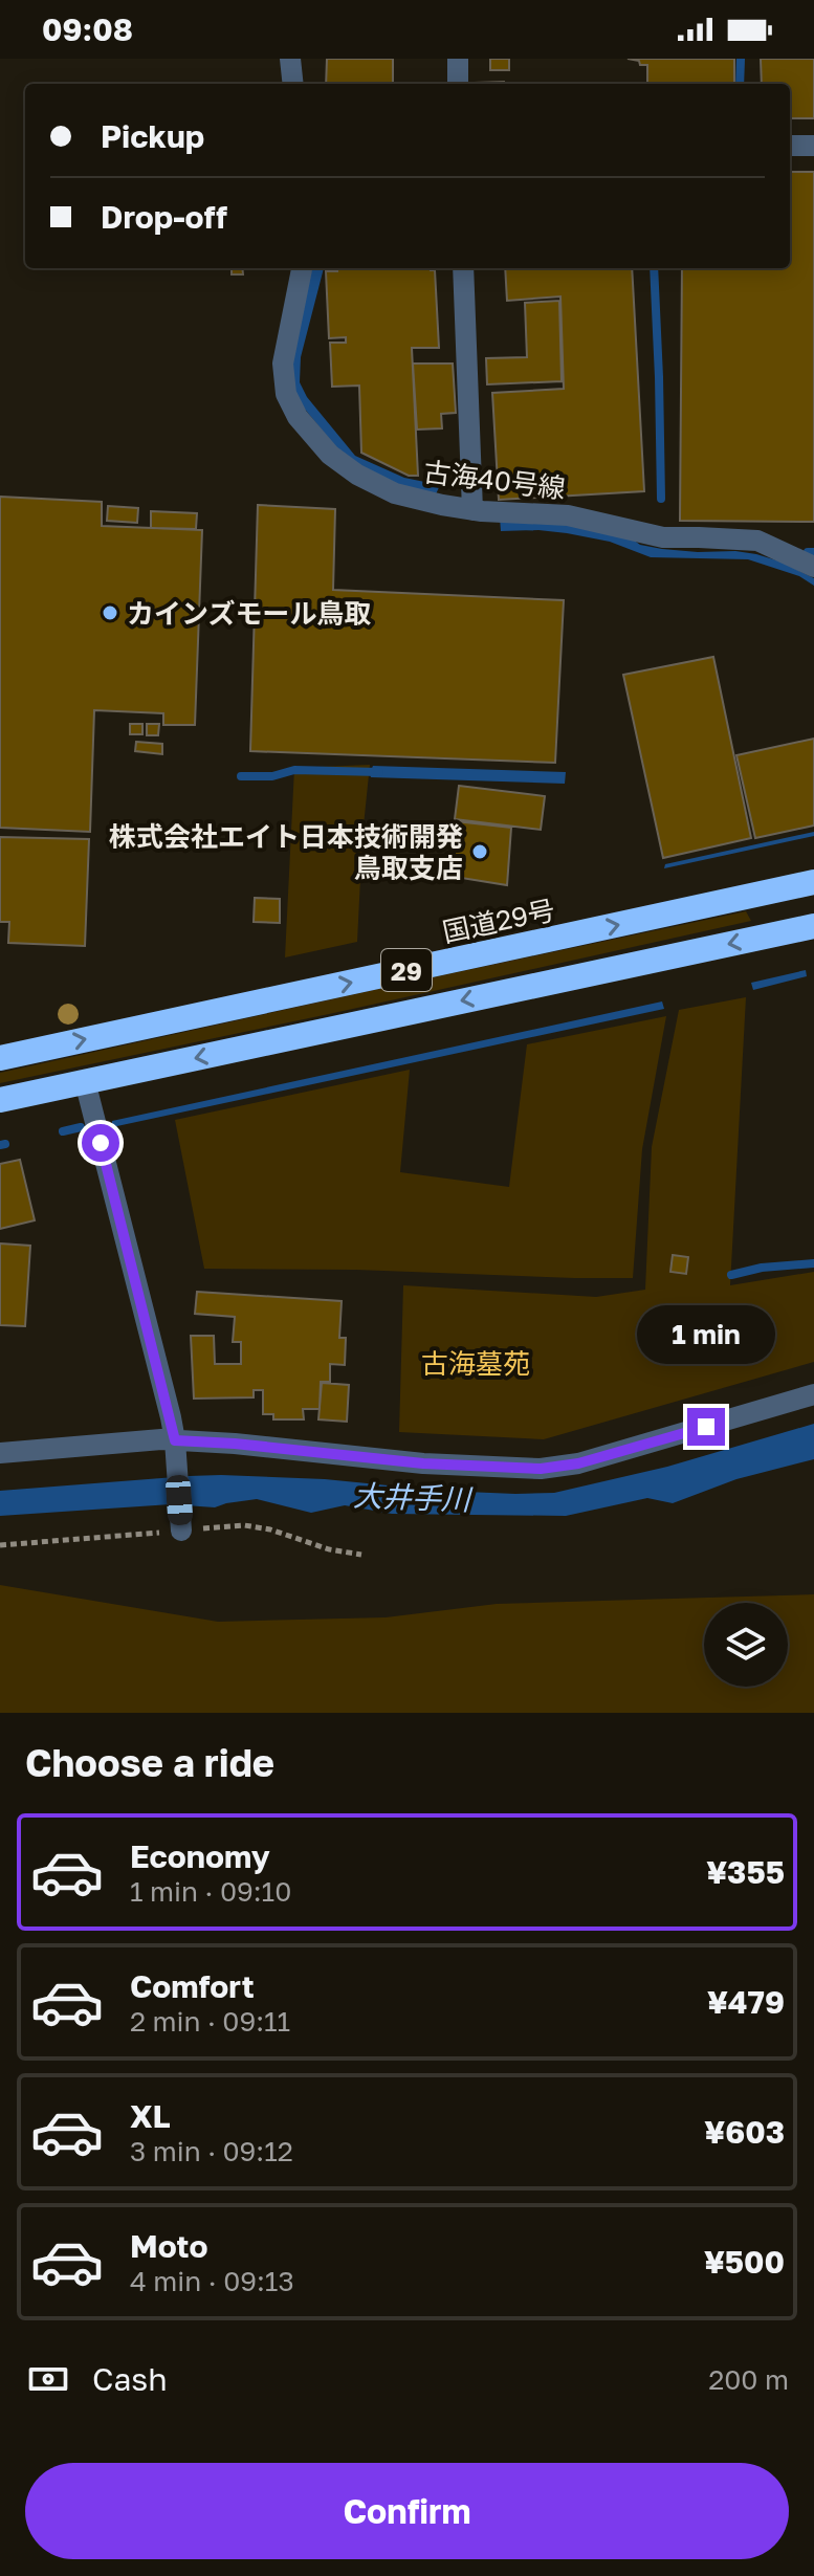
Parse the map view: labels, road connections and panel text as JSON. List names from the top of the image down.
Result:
{
  "streets": {
    "highway": ["国道29号", "29"],
    "street": ["古海40号線"]
  },
  "water": ["大井手川"],
  "parks": ["古海墓苑"],
  "places": ["カインズモール鳥取", "株式会社エイト日本技術開発 鳥取支店"],
  "page": {
    "status": "09:08",
    "banner": ["Pickup", "Drop-off"],
    "bubble": "1 min",
    "heading": "Choose a ride",
    "list": [
      {
        "name": "Economy",
        "note": "1 min · 09:10",
        "value": "¥355"
      },
      {
        "name": "Comfort",
        "note": "2 min · 09:11",
        "value": "¥479"
      },
      {
        "name": "XL",
        "note": "3 min · 09:12",
        "value": "¥603"
      },
      {
        "name": "Moto",
        "note": "4 min · 09:13",
        "value": "¥500"
      }
    ],
    "pay": ["Cash", "200 m"],
    "buttons": "Confirm"
  }
}
